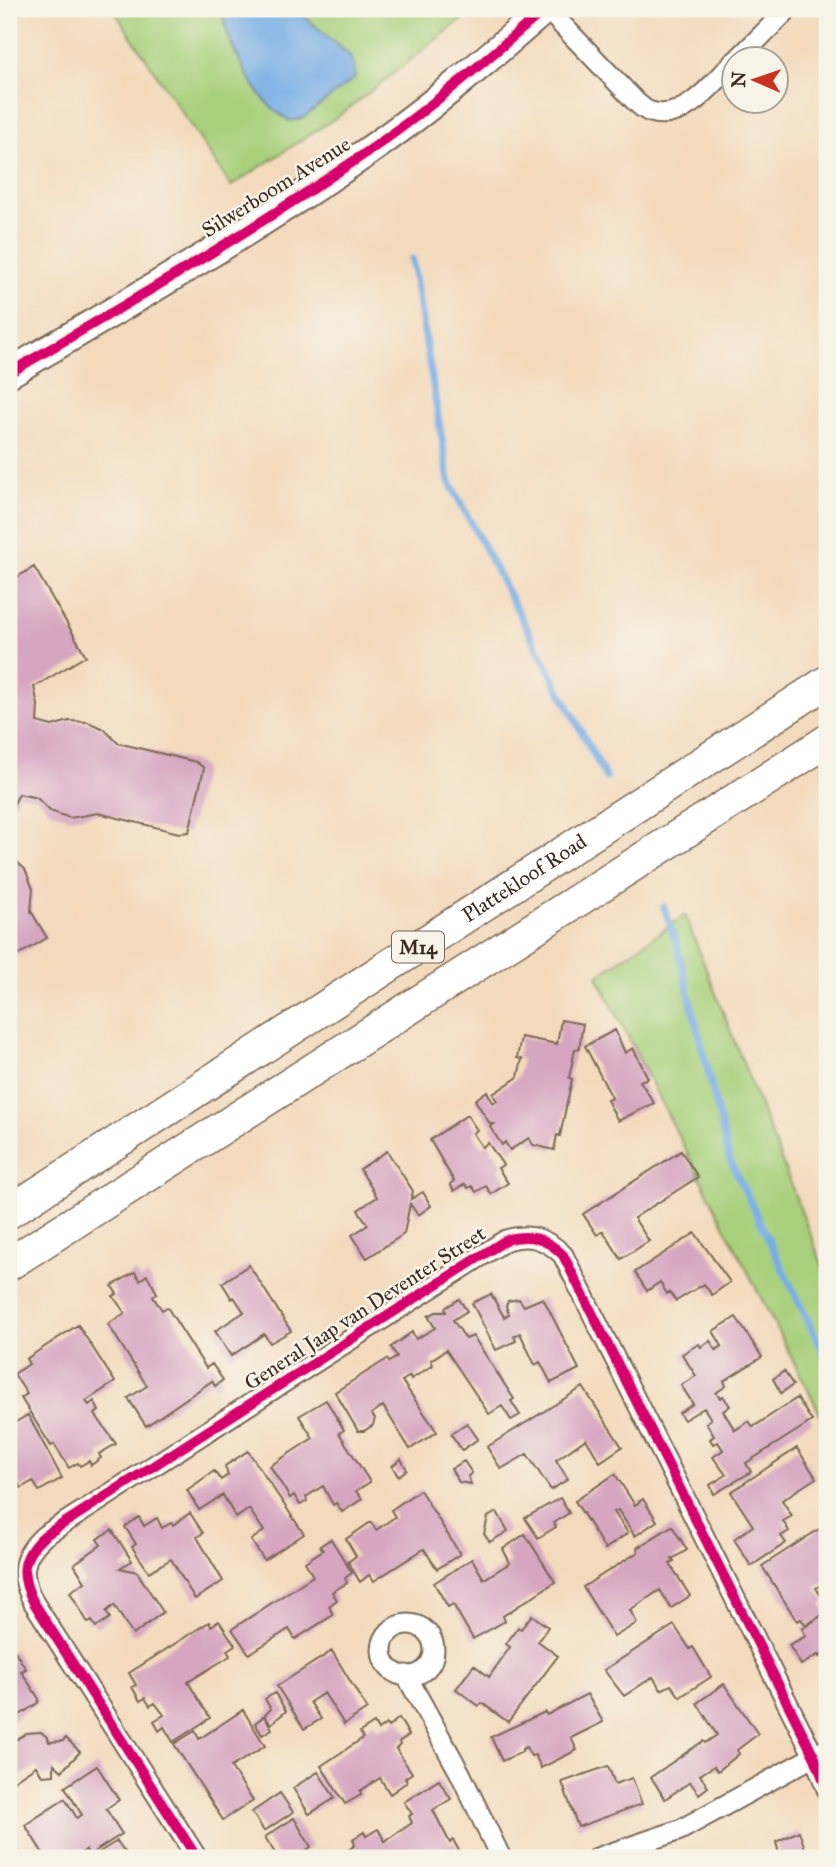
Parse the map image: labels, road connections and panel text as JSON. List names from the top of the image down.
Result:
{
  "streets": {
    "main road": ["Plattekloof Road", "M14"],
    "street": ["Silwerboom Avenue", "General Jaap van Deventer Street"]
  },
  "north": "left"
}
